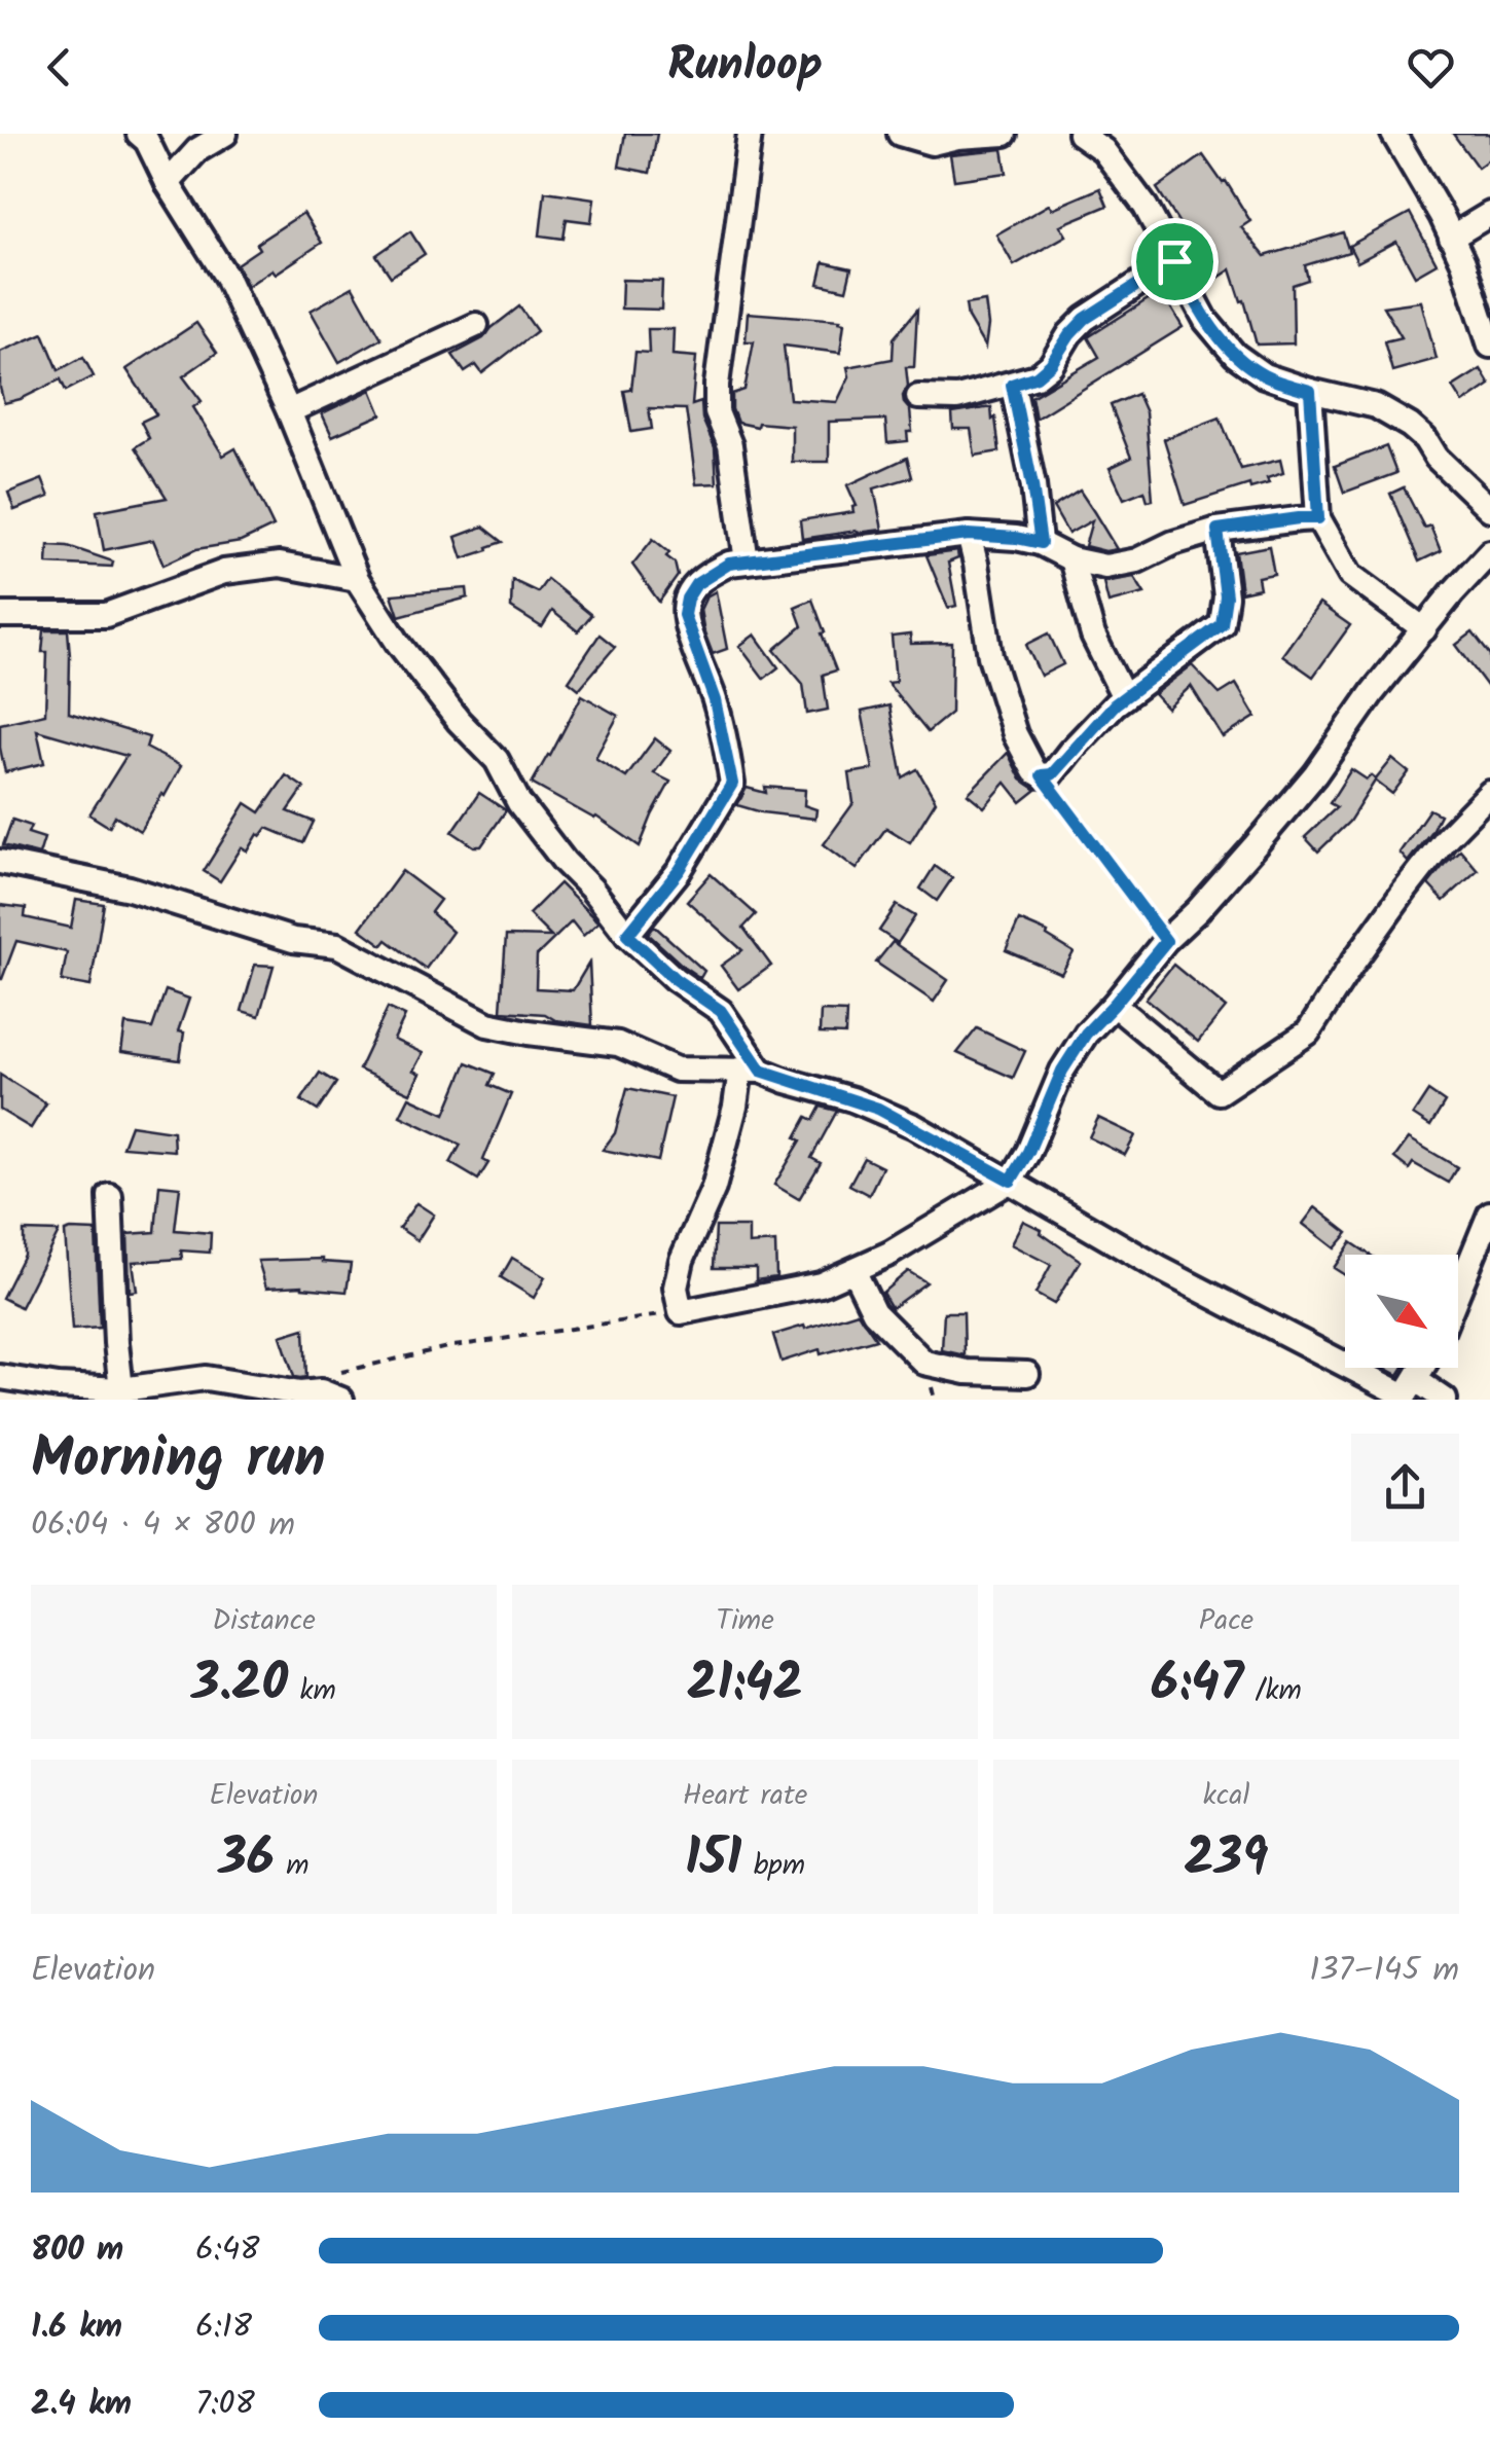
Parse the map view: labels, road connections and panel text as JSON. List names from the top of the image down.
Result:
{
  "north": "bottom right",
  "page": {
    "header": "Runloop",
    "heading": ["Morning run", "06:04 · 4 × 800 m"],
    "stats": [
      ["Distance", "3.20 km"],
      ["Time", "21:42"],
      ["Pace", "6:47 /km"],
      ["Elevation", "36 m"],
      ["Heart rate", "151 bpm"],
      ["kcal", "239"]
    ],
    "chart": ["Elevation", "137–145 m"],
    "list": [
      {
        "name": "800 m",
        "note": "6:48"
      },
      {
        "name": "1.6 km",
        "note": "6:18"
      },
      {
        "name": "2.4 km",
        "note": "7:08"
      }
    ]
  }
}
